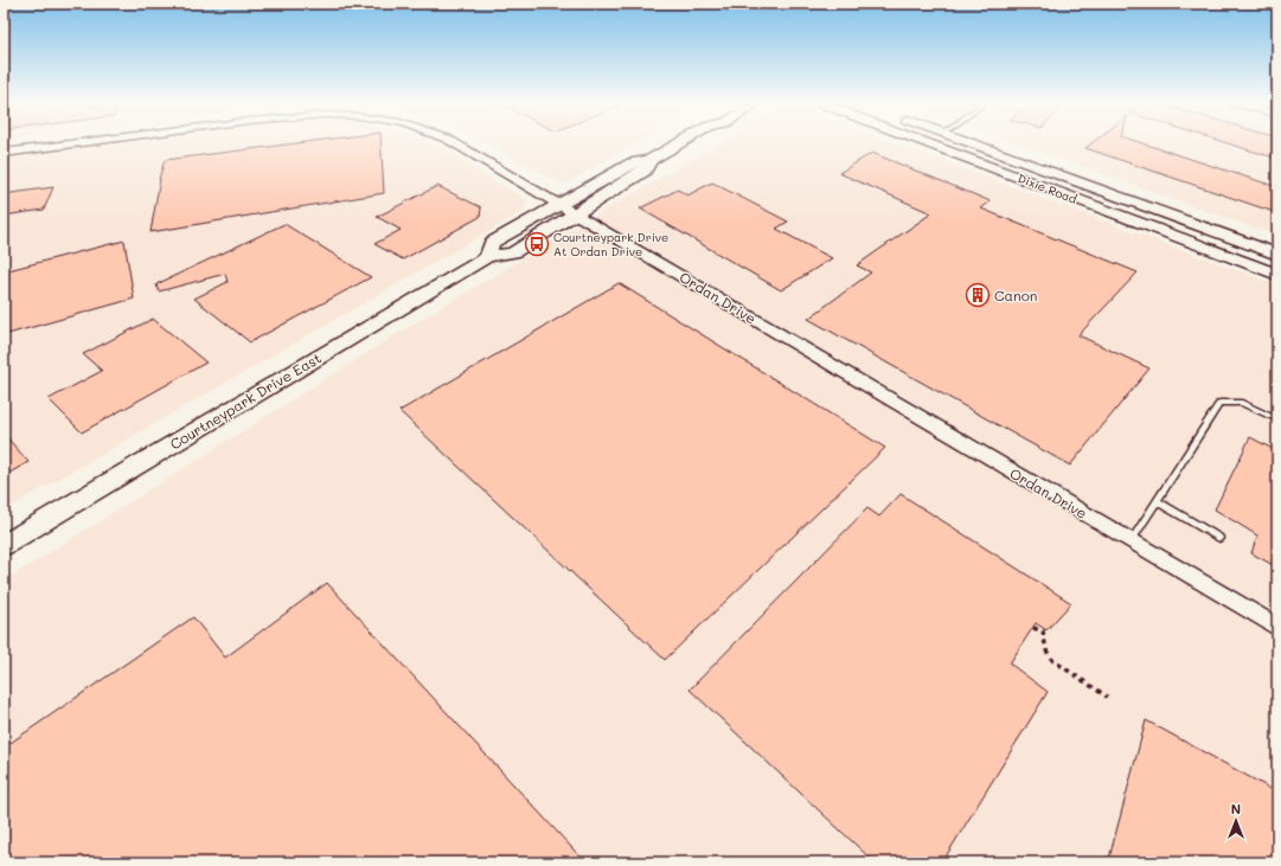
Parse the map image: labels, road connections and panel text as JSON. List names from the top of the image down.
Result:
{
  "streets": {
    "main road": ["Dixie Road", "Courtneypark Drive East"],
    "street": ["Ordan Drive"]
  },
  "crossings": [
    ["Ordan Drive", "Courtneypark Drive East"]
  ],
  "places": {
    "bus stop": ["Courtneypark Drive At Ordan Drive"],
    "building": ["Canon"]
  },
  "north": "top"
}
